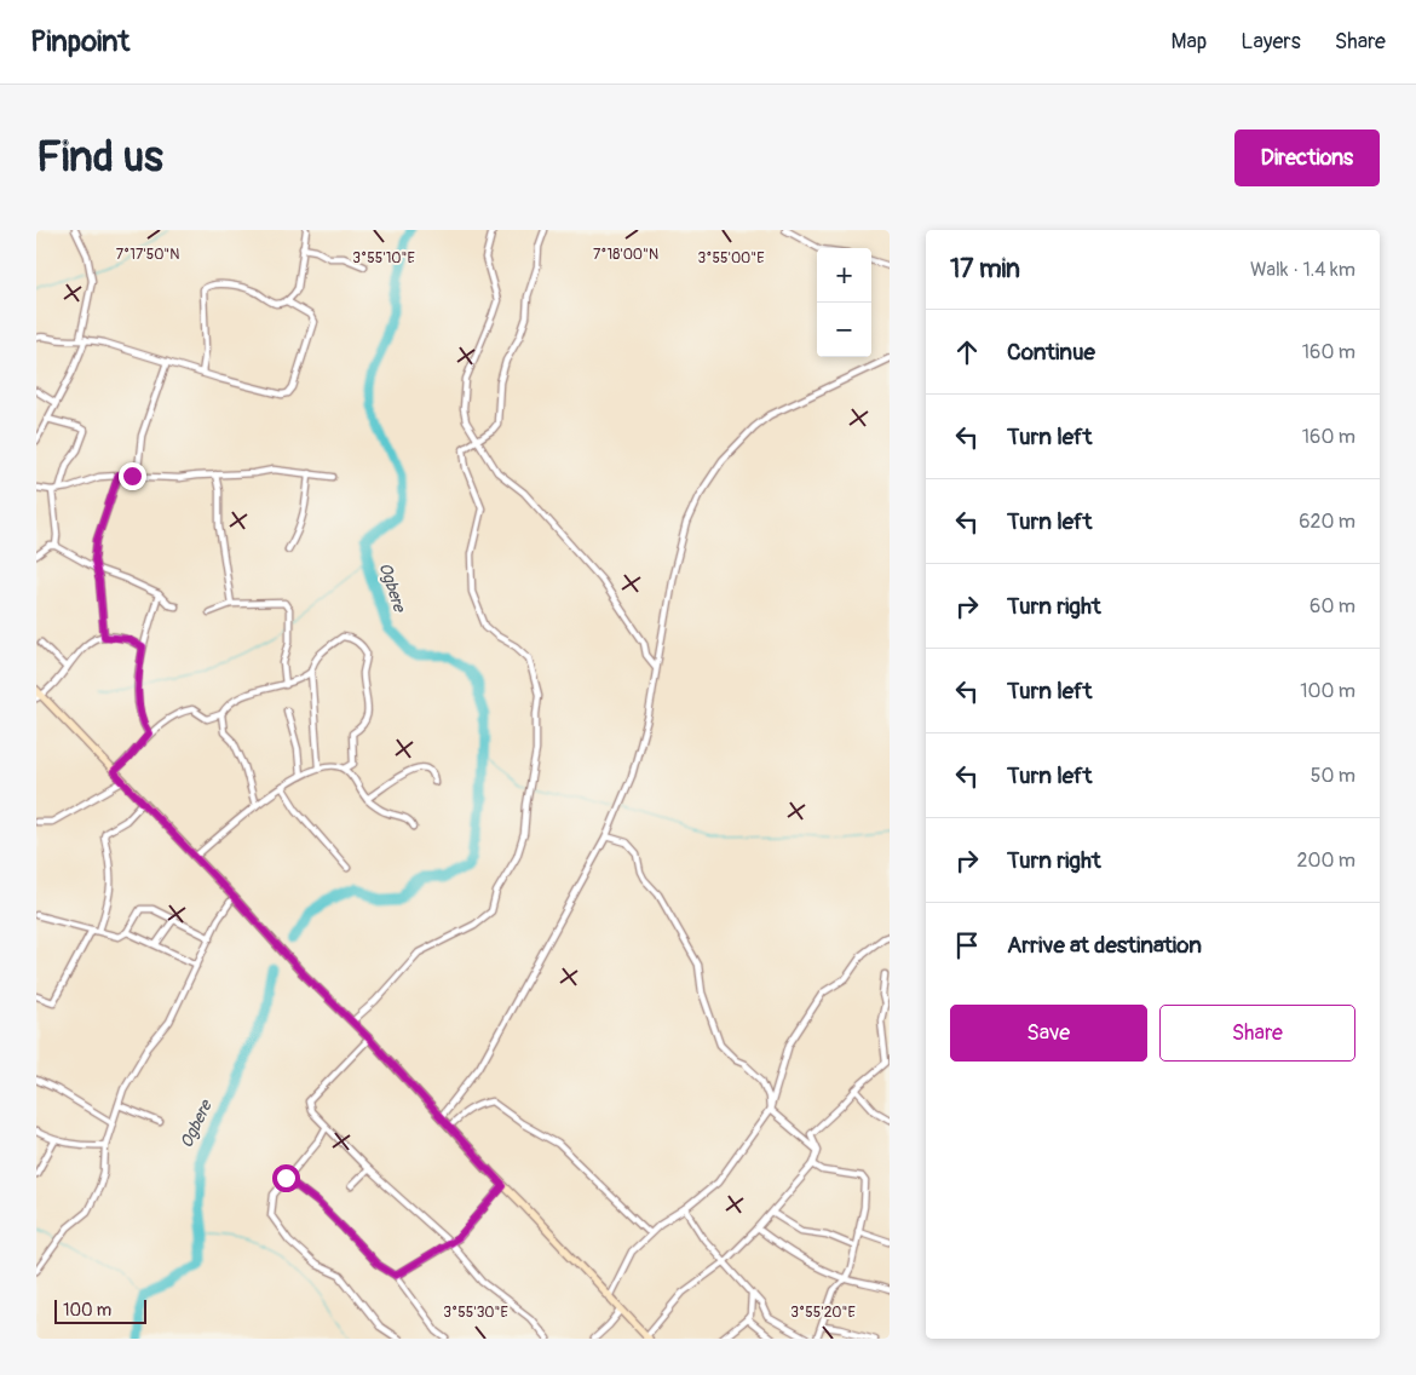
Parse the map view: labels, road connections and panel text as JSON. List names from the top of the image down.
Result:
{
  "water": ["Ogbere"],
  "scale_bar": "100 m",
  "page": {
    "header": "Pinpoint",
    "nav": ["Map", "Layers", "Share"],
    "buttons": [
      "Directions",
      ["Save", "Share"]
    ],
    "title": "Find us",
    "heading": ["17 min", "Walk · 1.4 km"],
    "map_buttons": ["+", "−"],
    "list": [
      ["Continue", "160 m"],
      ["Turn left", "160 m"],
      ["Turn left", "620 m"],
      ["Turn right", "60 m"],
      ["Turn left", "100 m"],
      ["Turn left", "50 m"],
      ["Turn right", "200 m"],
      "Arrive at destination"
    ],
    "scale": "100 m"
  },
  "coordinates": [
    "7°17'50\"N",
    "7°18'00\"N",
    "3°55'10\"E",
    "3°55'00\"E",
    "3°55'30\"E",
    "3°55'20\"E"
  ]
}
